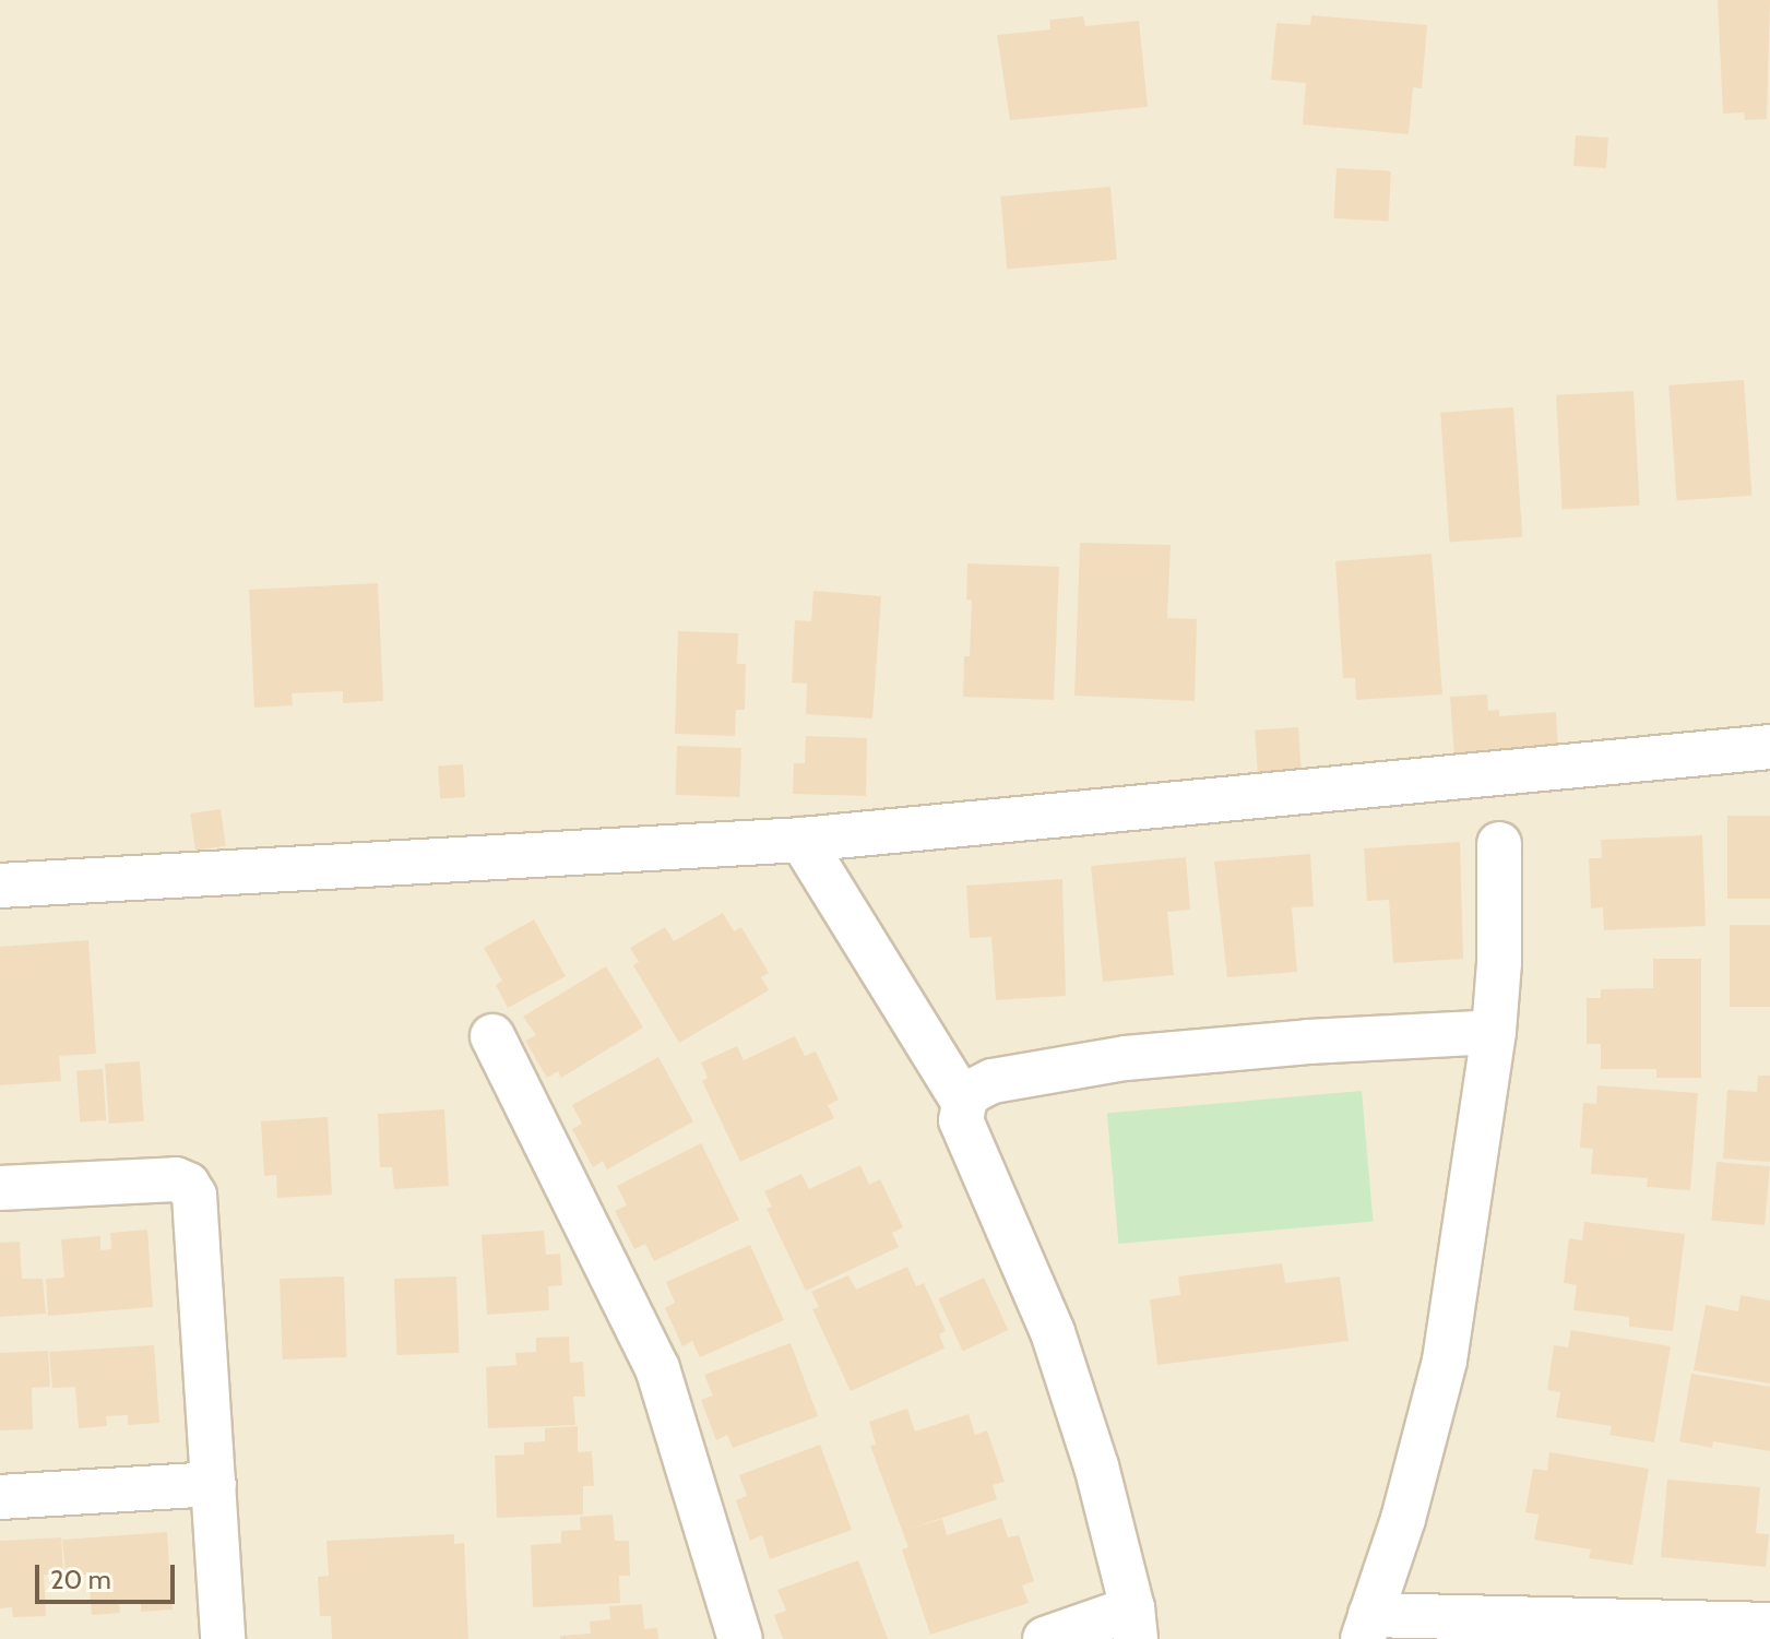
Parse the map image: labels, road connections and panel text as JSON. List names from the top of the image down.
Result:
{
  "scale_bar": "20 m"
}
